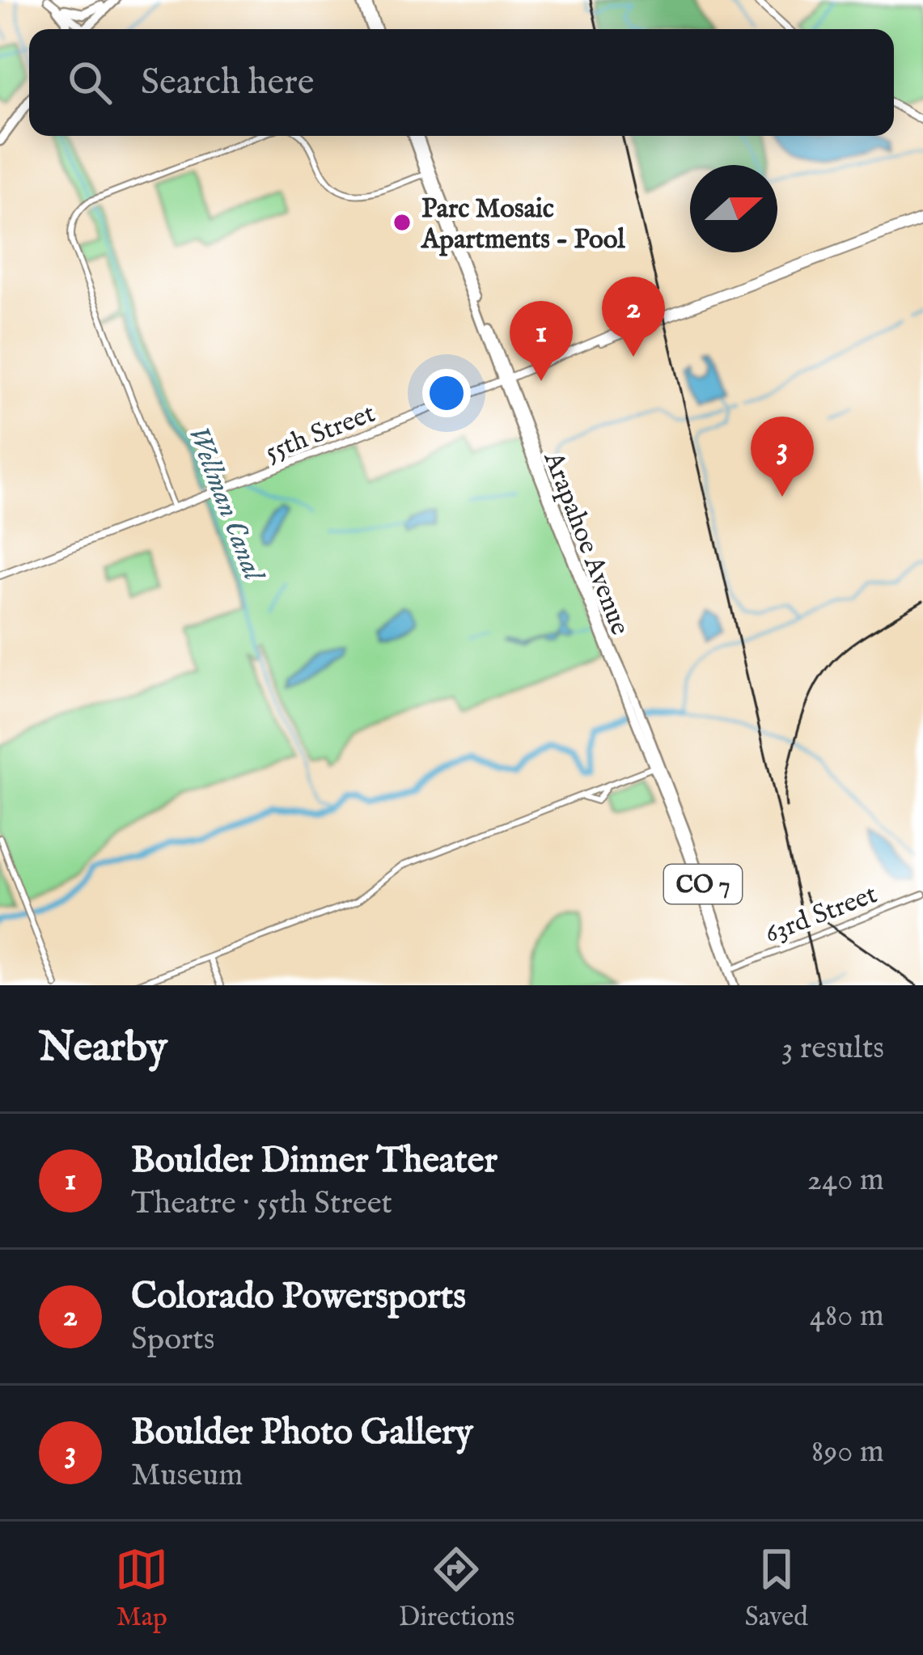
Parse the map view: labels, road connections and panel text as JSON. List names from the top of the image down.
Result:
{
  "streets": {
    "main road": ["55th Street", "Arapahoe Avenue", "CO 7"],
    "street": ["63rd Street"]
  },
  "crossings": [
    ["55th Street", "Arapahoe Avenue"],
    ["Arapahoe Avenue", "CO 7"],
    ["Arapahoe Avenue", "63rd Street"],
    ["CO 7", "63rd Street"]
  ],
  "water": ["Wellman Canal"],
  "places": ["Parc Mosaic Apartments - Pool"],
  "north": "right",
  "page": {
    "search": "Search here",
    "pins": ["2", "1", "3"],
    "heading": ["Nearby", "3 results"],
    "list": [
      {
        "mark": "1",
        "name": "Boulder Dinner Theater",
        "note": "Theatre · 55th Street",
        "value": "240 m"
      },
      {
        "mark": "2",
        "name": "Colorado Powersports",
        "note": "Sports",
        "value": "480 m"
      },
      {
        "mark": "3",
        "name": "Boulder Photo Gallery",
        "note": "Museum",
        "value": "890 m"
      }
    ],
    "nav": ["Map", "Directions", "Saved"]
  }
}
